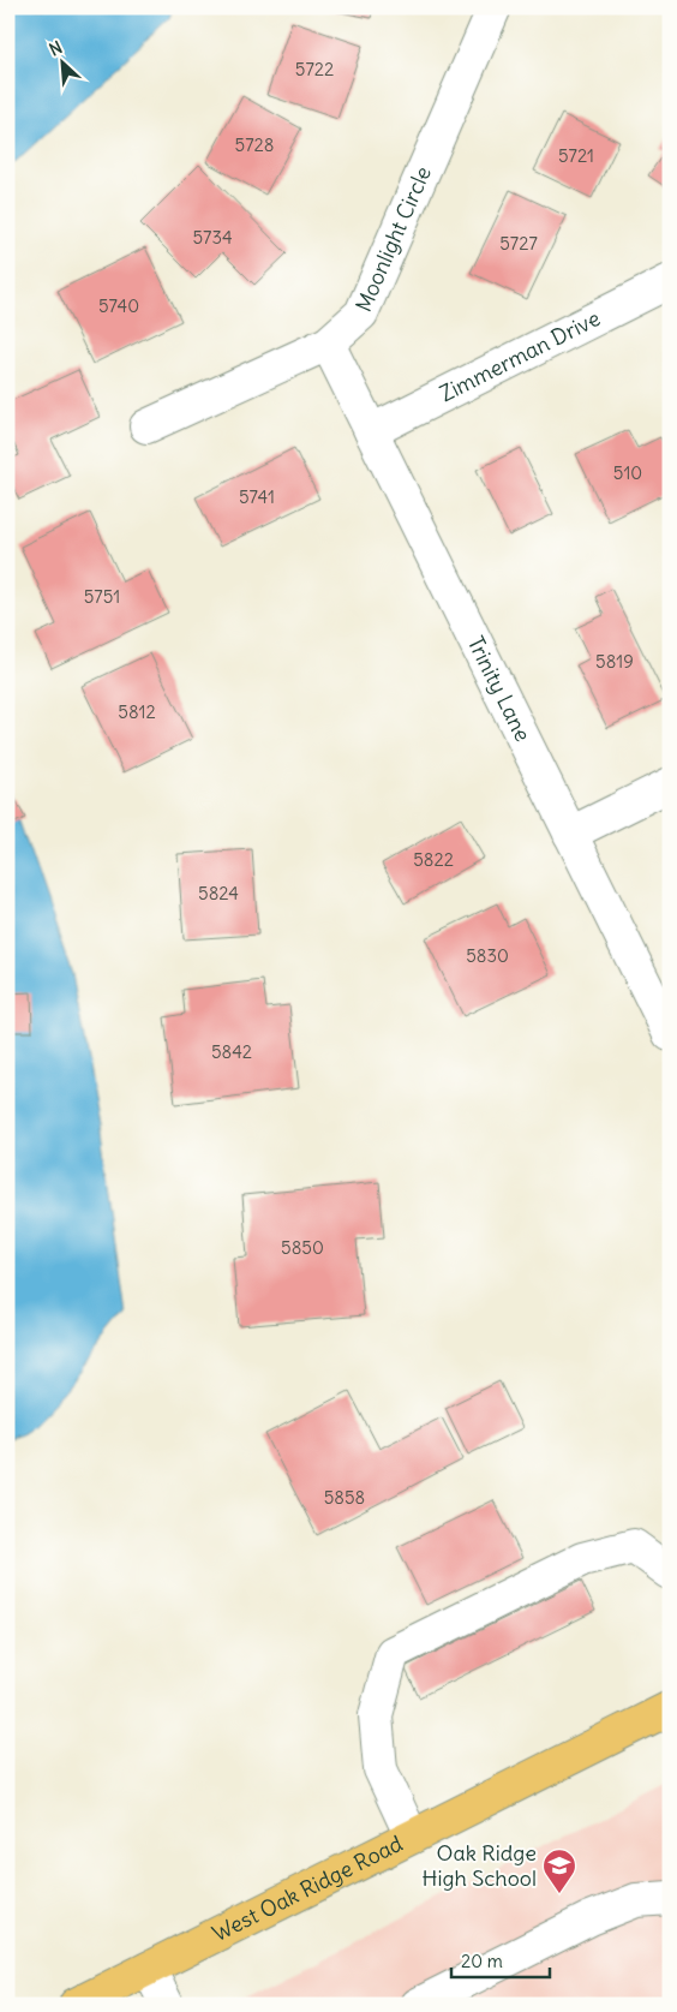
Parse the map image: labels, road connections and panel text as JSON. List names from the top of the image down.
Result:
{
  "streets": {
    "main road": ["West Oak Ridge Road"],
    "street": ["Moonlight Circle", "Zimmerman Drive", "Trinity Lane"]
  },
  "crossings": [
    ["Moonlight Circle", "Trinity Lane"],
    ["Zimmerman Drive", "Trinity Lane"]
  ],
  "places": {
    "school or university": ["Oak Ridge High School"]
  },
  "house_numbers": [
    "5722",
    "5728",
    "5721",
    "5734",
    "5727",
    "5740",
    "510",
    "5741",
    "5751",
    "5819",
    "5812",
    "5822",
    "5824",
    "5830",
    "5842",
    "5850",
    "5858"
  ],
  "scale_bar": "20 m",
  "north": "top left"
}
